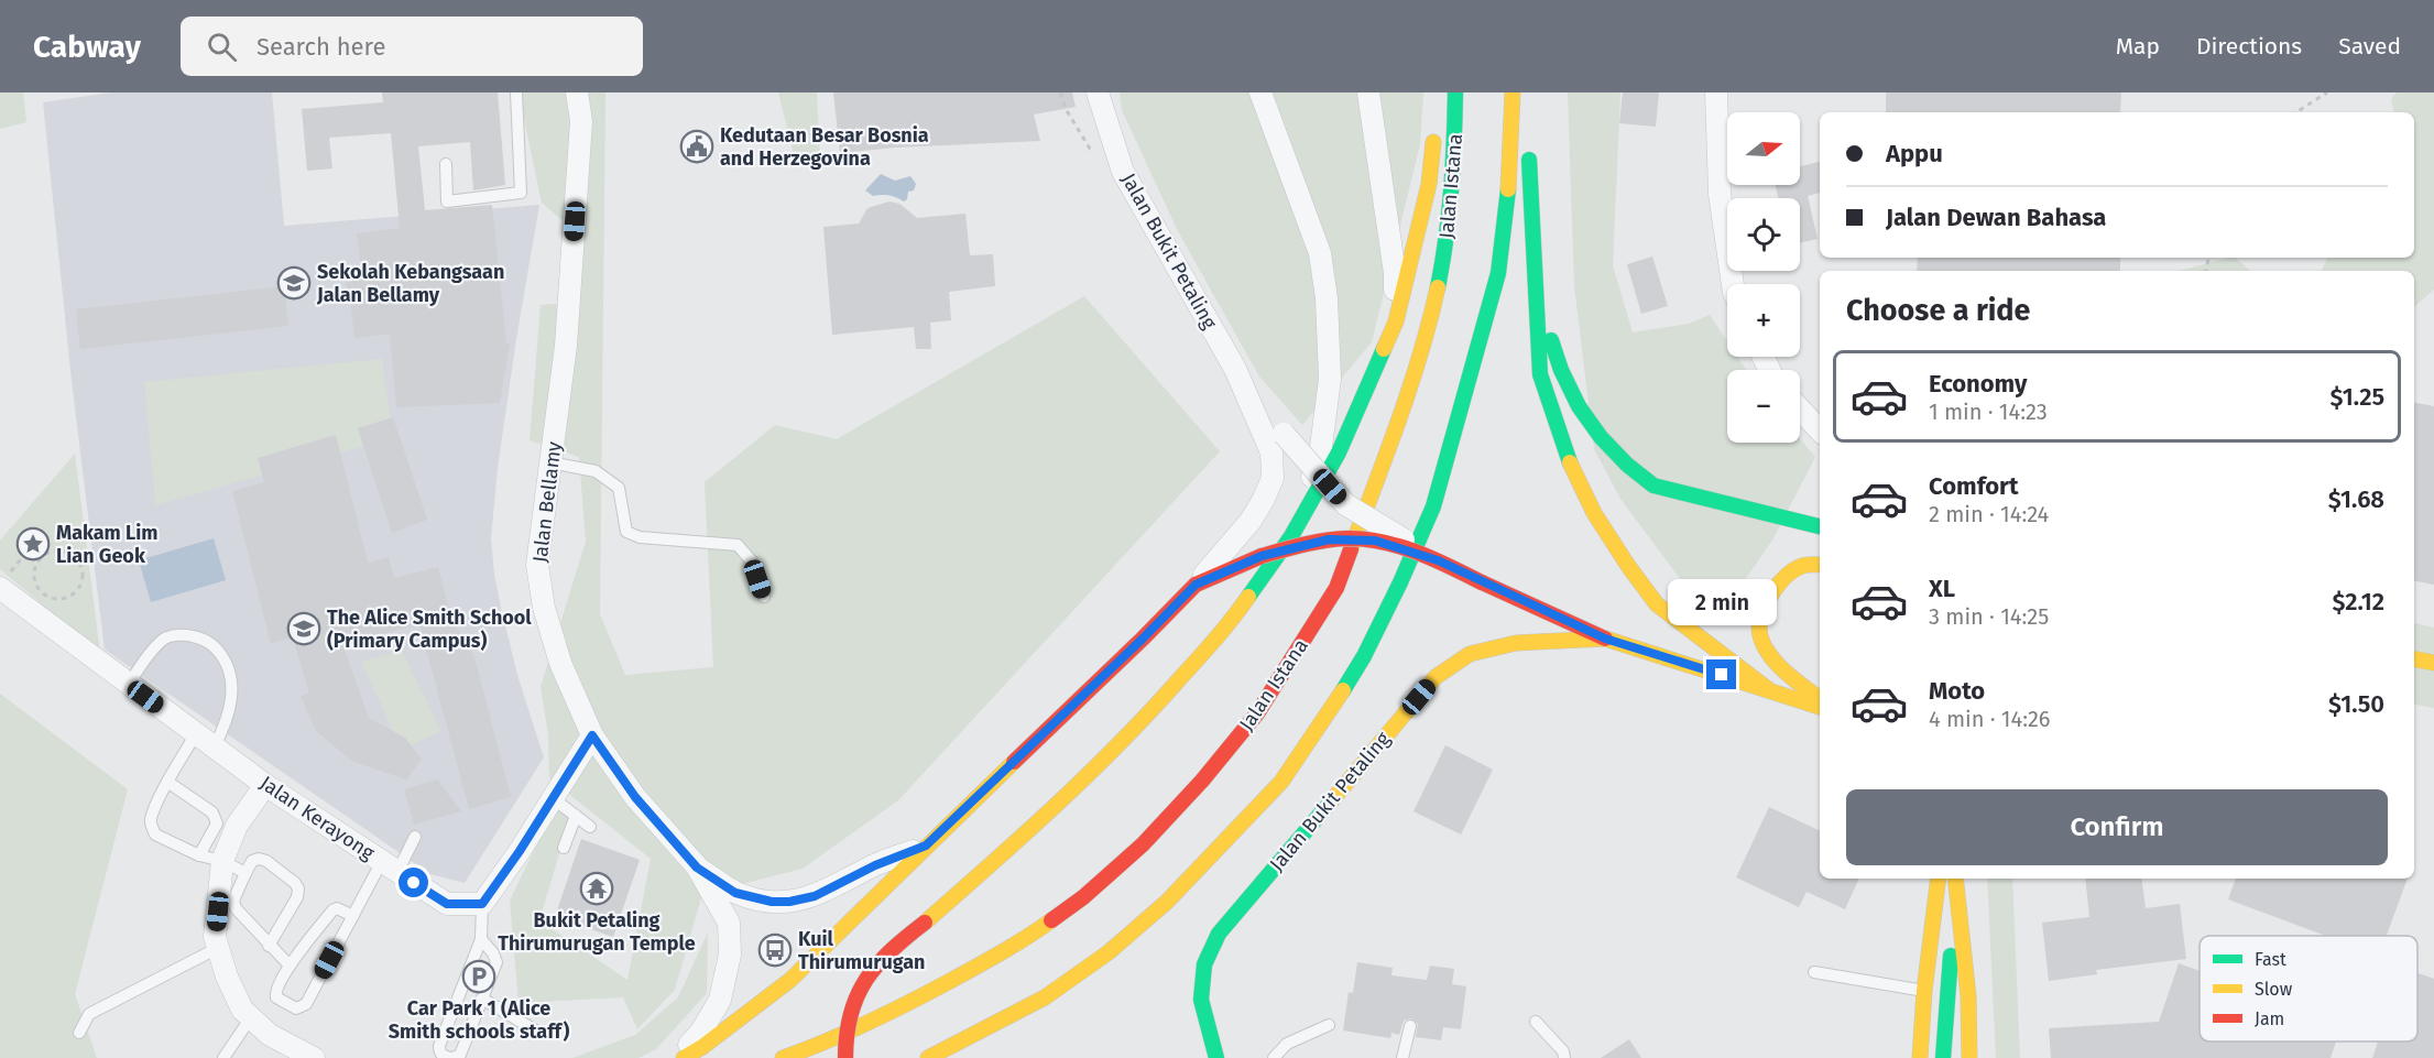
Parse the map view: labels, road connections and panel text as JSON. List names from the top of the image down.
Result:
{
  "streets": {
    "main road": ["Jalan Istana", "Jalan Bukit Petaling"],
    "street": ["Jalan Bellamy", "Jalan Kerayong"]
  },
  "places": {
    "public building": ["Kedutaan Besar Bosnia and Herzegovina"],
    "school or university": ["Sekolah Kebangsaan Jalan Bellamy", "The Alice Smith School (Primary Campus)"],
    "place": ["Makam Lim Lian Geok"],
    "temple": ["Bukit Petaling Thirumurugan Temple"],
    "bus stop": ["Kuil Thirumurugan"],
    "parking": ["Car Park 1 (Alice Smith schools staff)"]
  },
  "legend": ["Fast", "Slow", "Jam"],
  "north": "right",
  "page": {
    "header": "Cabway",
    "search": "Search here",
    "nav": ["Map", "Directions", "Saved"],
    "map_buttons": ["+", "−"],
    "banner": ["Appu", "Jalan Dewan Bahasa"],
    "heading": "Choose a ride",
    "list": [
      {
        "name": "Economy",
        "note": "1 min · 14:23",
        "value": "$1.25"
      },
      {
        "name": "Comfort",
        "note": "2 min · 14:24",
        "value": "$1.68"
      },
      {
        "name": "XL",
        "note": "3 min · 14:25",
        "value": "$2.12"
      },
      {
        "name": "Moto",
        "note": "4 min · 14:26",
        "value": "$1.50"
      }
    ],
    "bubble": "2 min",
    "buttons": "Confirm"
  }
}
